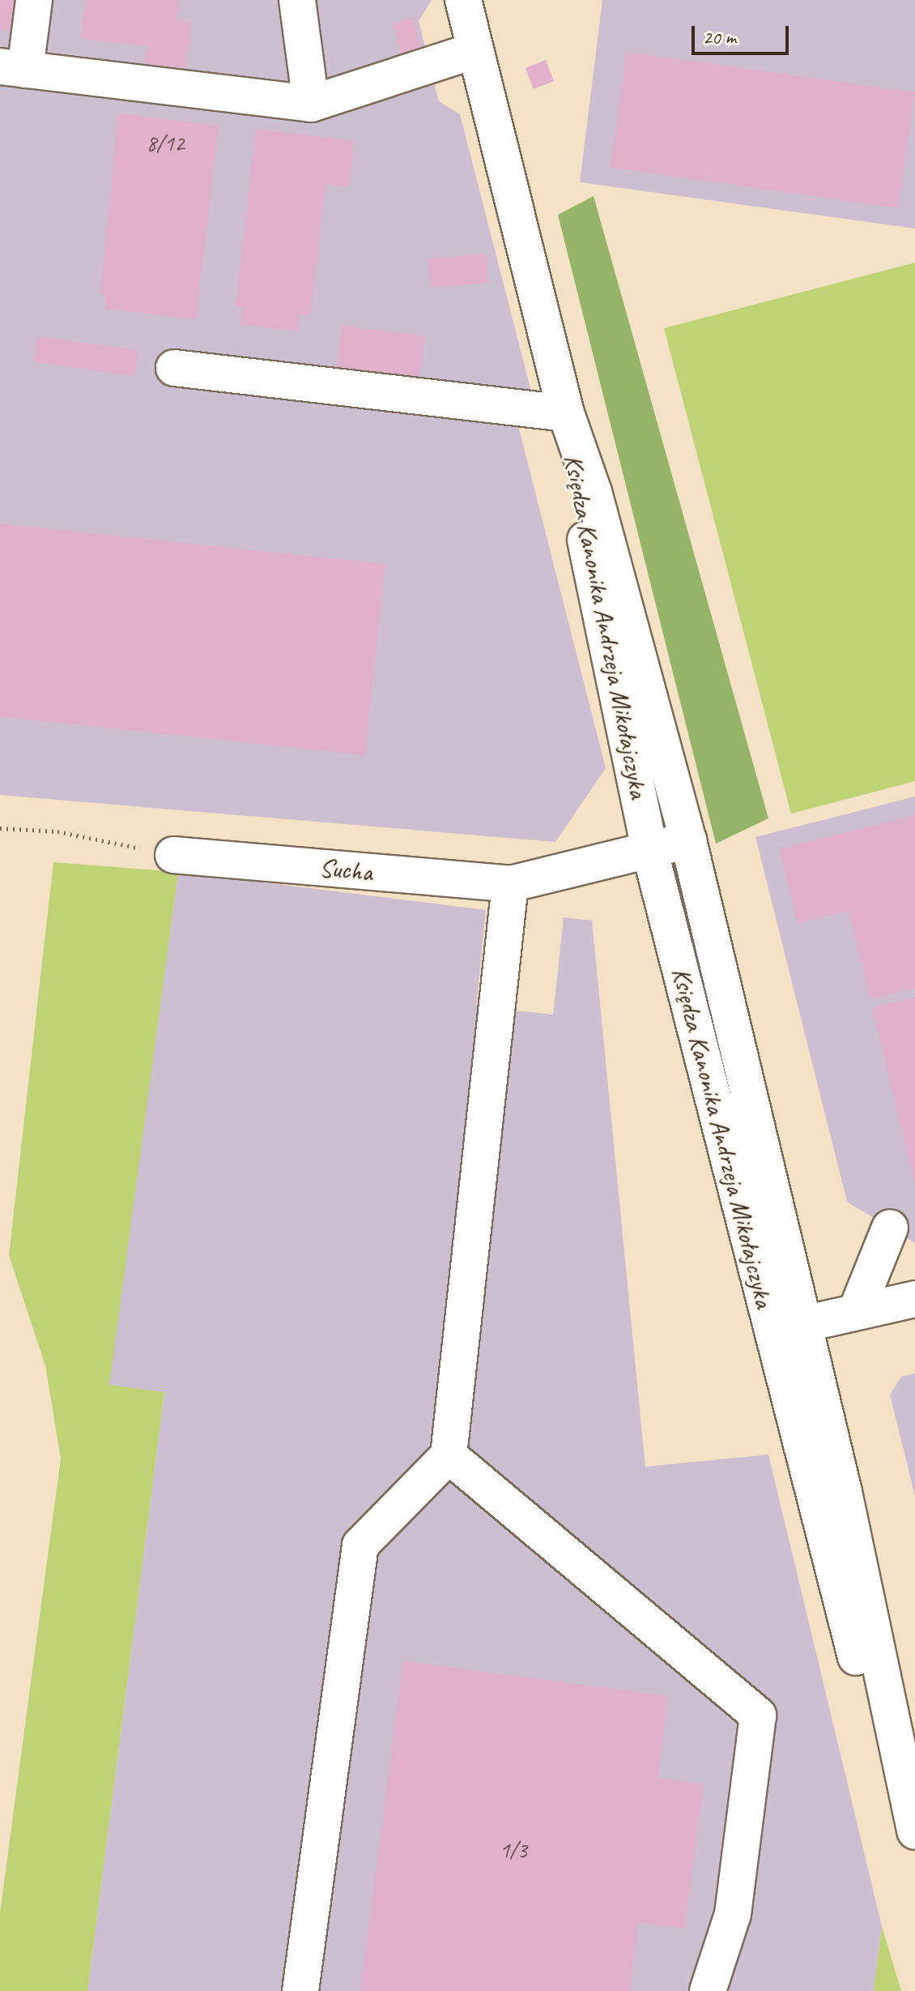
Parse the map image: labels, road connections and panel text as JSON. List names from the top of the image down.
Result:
{
  "streets": {
    "main road": ["Księdza Kanonika Andrzeja Mikołajczyka", "Sucha"]
  },
  "crossings": [
    ["Księdza Kanonika Andrzeja Mikołajczyka", "Sucha"]
  ],
  "house_numbers": ["8/12", "1/3"],
  "scale_bar": "20 m"
}
